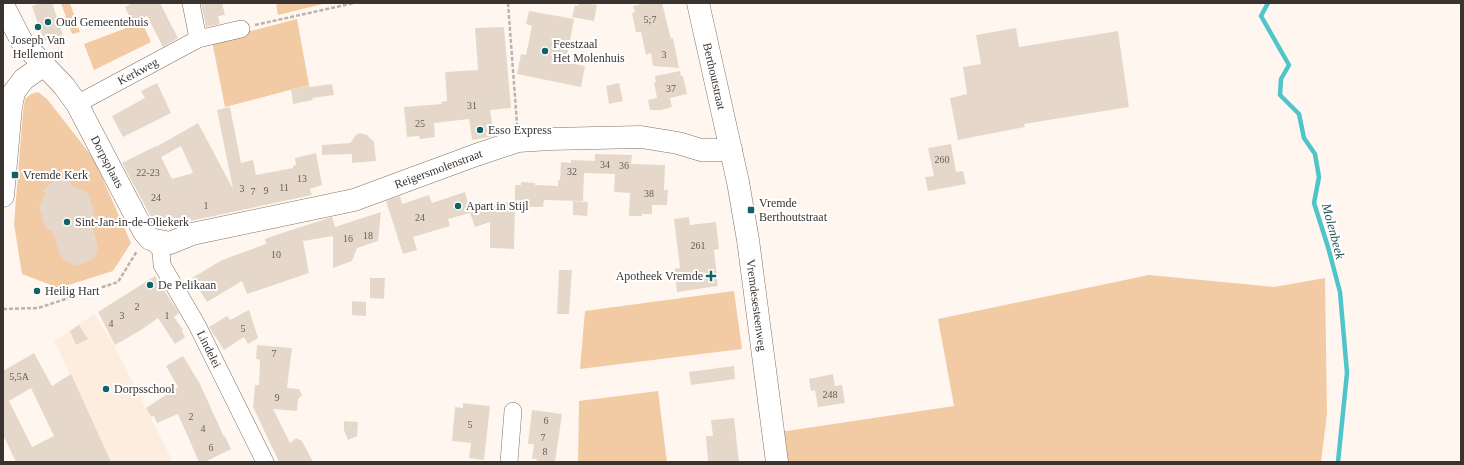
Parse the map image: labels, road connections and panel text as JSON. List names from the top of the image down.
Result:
{
  "streets": {
    "street": [
      "Kerkweg",
      "Berthoutstraat",
      "Dorpsplaats",
      "Reigersmolenstraat",
      "Vremdesesteenweg",
      "Lindelei"
    ]
  },
  "crossings": [
    ["Kerkweg", "Dorpsplaats"],
    ["Berthoutstraat", "Reigersmolenstraat"],
    ["Berthoutstraat", "Vremdesesteenweg"],
    ["Dorpsplaats", "Reigersmolenstraat"],
    ["Dorpsplaats", "Lindelei"],
    ["Reigersmolenstraat", "Vremdesesteenweg"],
    ["Reigersmolenstraat", "Lindelei"]
  ],
  "water": ["Molenbeek"],
  "places": {
    "other": [
      "Oud Gemeentehuis",
      "Joseph Van Hellemont",
      "Feestzaal Het Molenhuis",
      "Esso Express",
      "Apart in Stijl",
      "Sint-Jan-in-de-Oliekerk",
      "De Pelikaan",
      "Heilig Hart",
      "Dorpsschool"
    ],
    "transit": ["Vremde Kerk", "Vremde Berthoutstraat"],
    "health": ["Apotheek Vremde"]
  },
  "house_numbers": [
    "5;7",
    "3",
    "37",
    "31",
    "25",
    "260",
    "34",
    "36",
    "32",
    "22-23",
    "13",
    "11",
    "3",
    "9",
    "7",
    "38",
    "24",
    "1",
    "24",
    "18",
    "16",
    "261",
    "10",
    "2",
    "3",
    "1",
    "4",
    "5",
    "7",
    "5,5A",
    "248",
    "9",
    "2",
    "6",
    "5",
    "4",
    "7",
    "6",
    "8"
  ]
}
